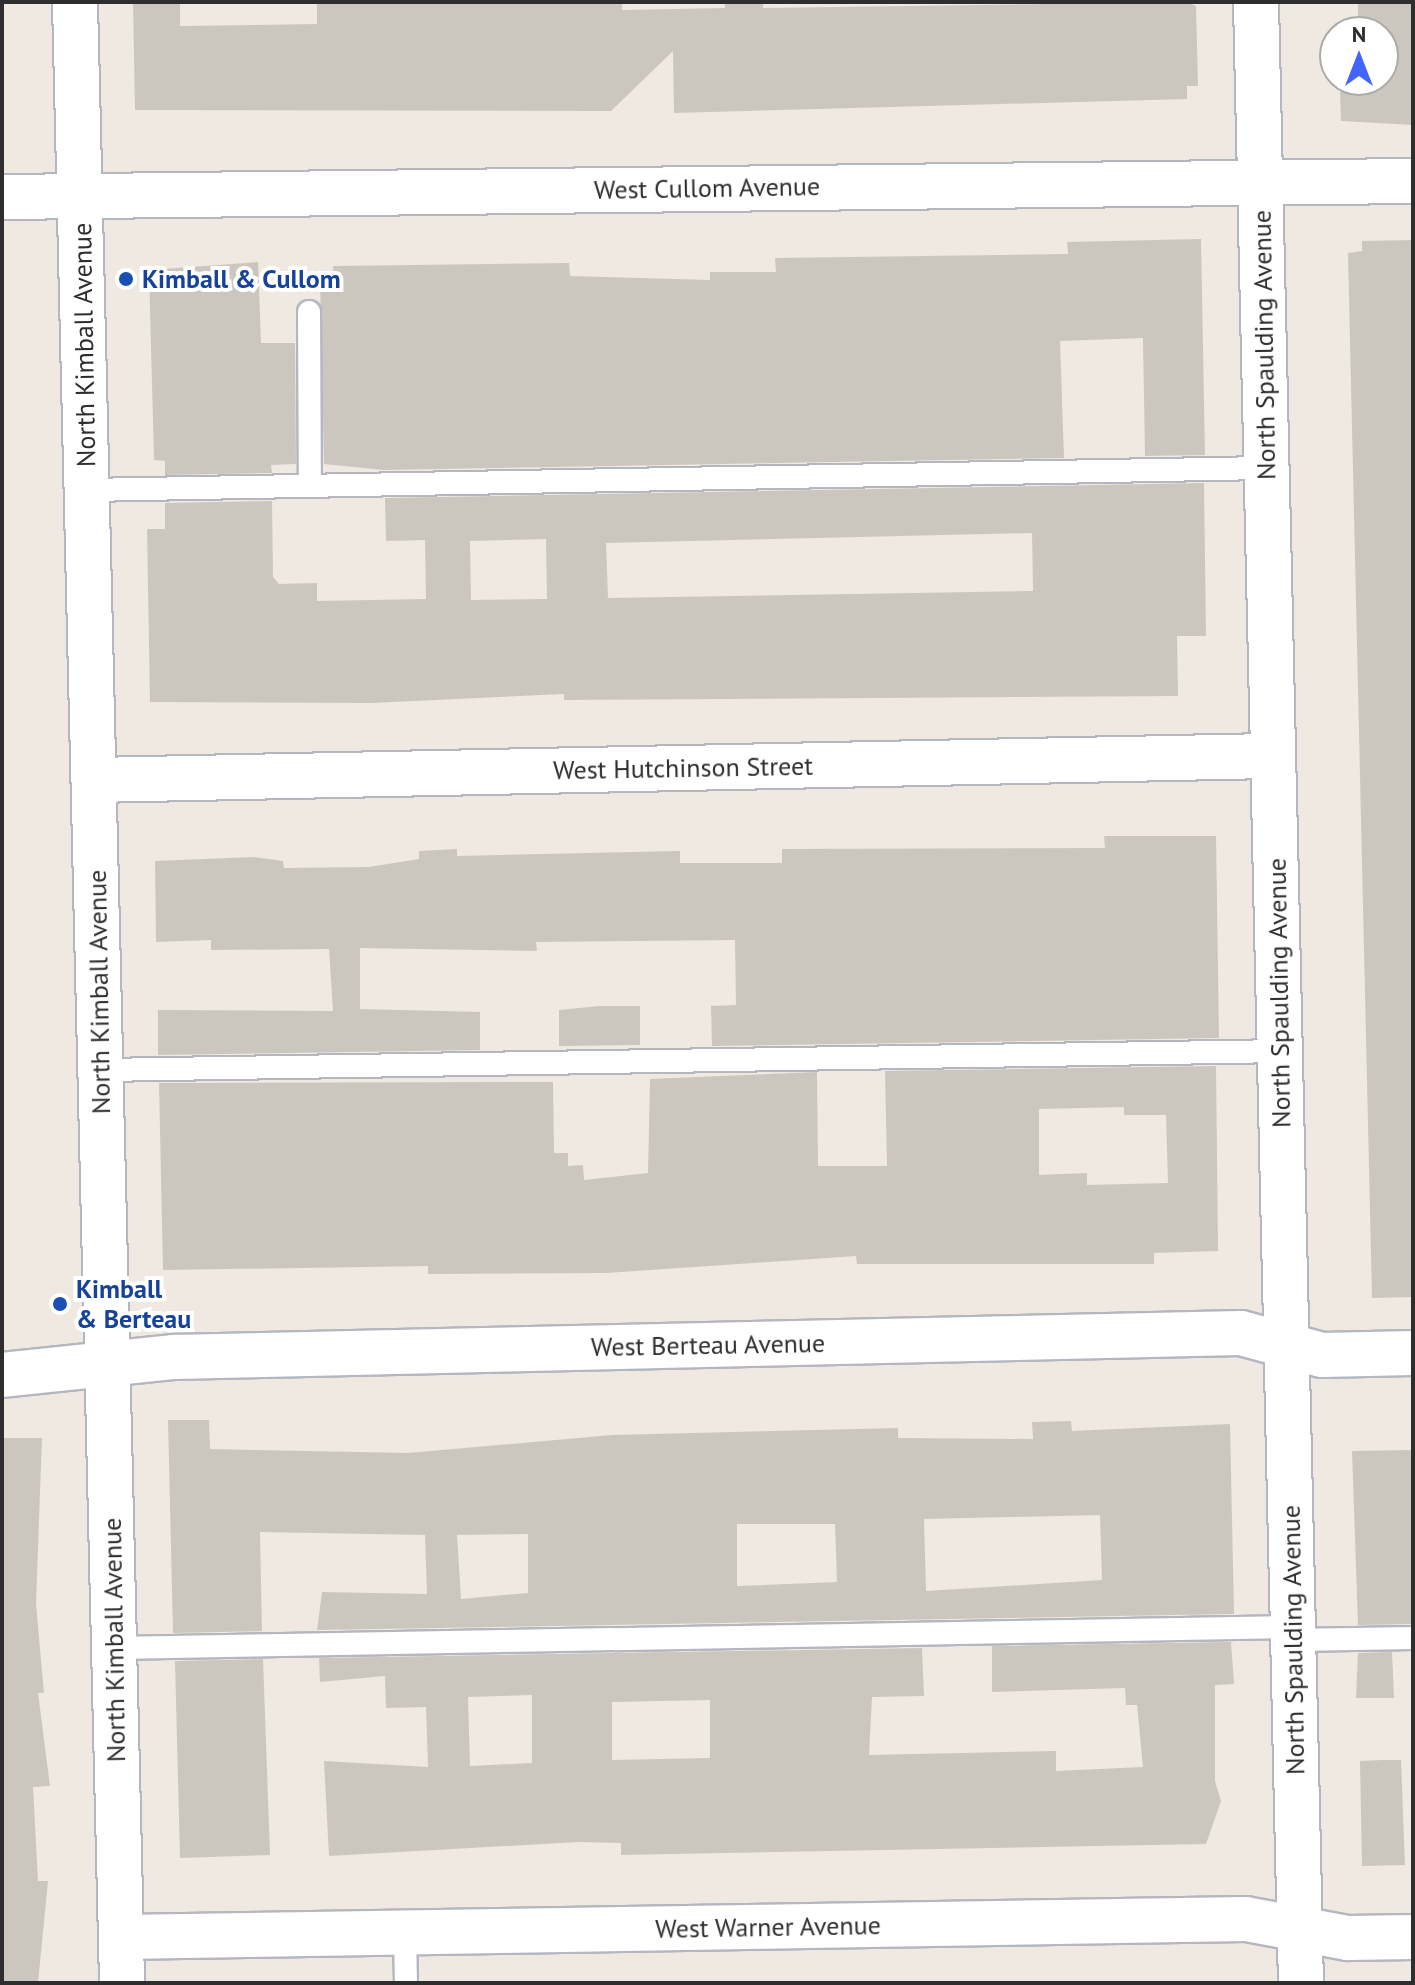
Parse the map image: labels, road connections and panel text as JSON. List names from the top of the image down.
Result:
{
  "streets": {
    "street": [
      "West Cullom Avenue",
      "North Kimball Avenue",
      "North Spaulding Avenue",
      "West Hutchinson Street",
      "West Berteau Avenue",
      "West Warner Avenue"
    ]
  },
  "crossings": [
    ["West Cullom Avenue", "North Kimball Avenue"],
    ["West Cullom Avenue", "North Spaulding Avenue"],
    ["North Kimball Avenue", "West Hutchinson Street"],
    ["North Kimball Avenue", "West Berteau Avenue"],
    ["North Kimball Avenue", "West Warner Avenue"],
    ["North Spaulding Avenue", "West Hutchinson Street"],
    ["North Spaulding Avenue", "West Berteau Avenue"],
    ["North Spaulding Avenue", "West Warner Avenue"]
  ],
  "places": ["Kimball & Cullom", "Kimball & Berteau"],
  "north": "top"
}
